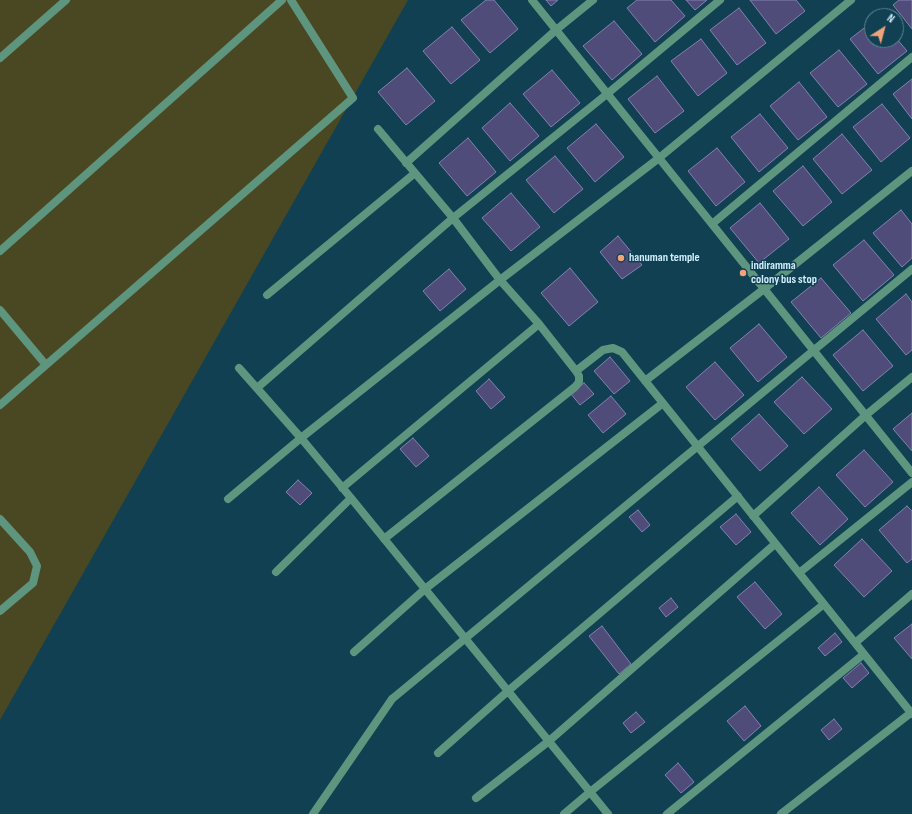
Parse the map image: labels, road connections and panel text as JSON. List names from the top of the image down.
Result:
{
  "places": ["hanuman temple", "indiramma colony bus stop"],
  "north": "top right"
}
